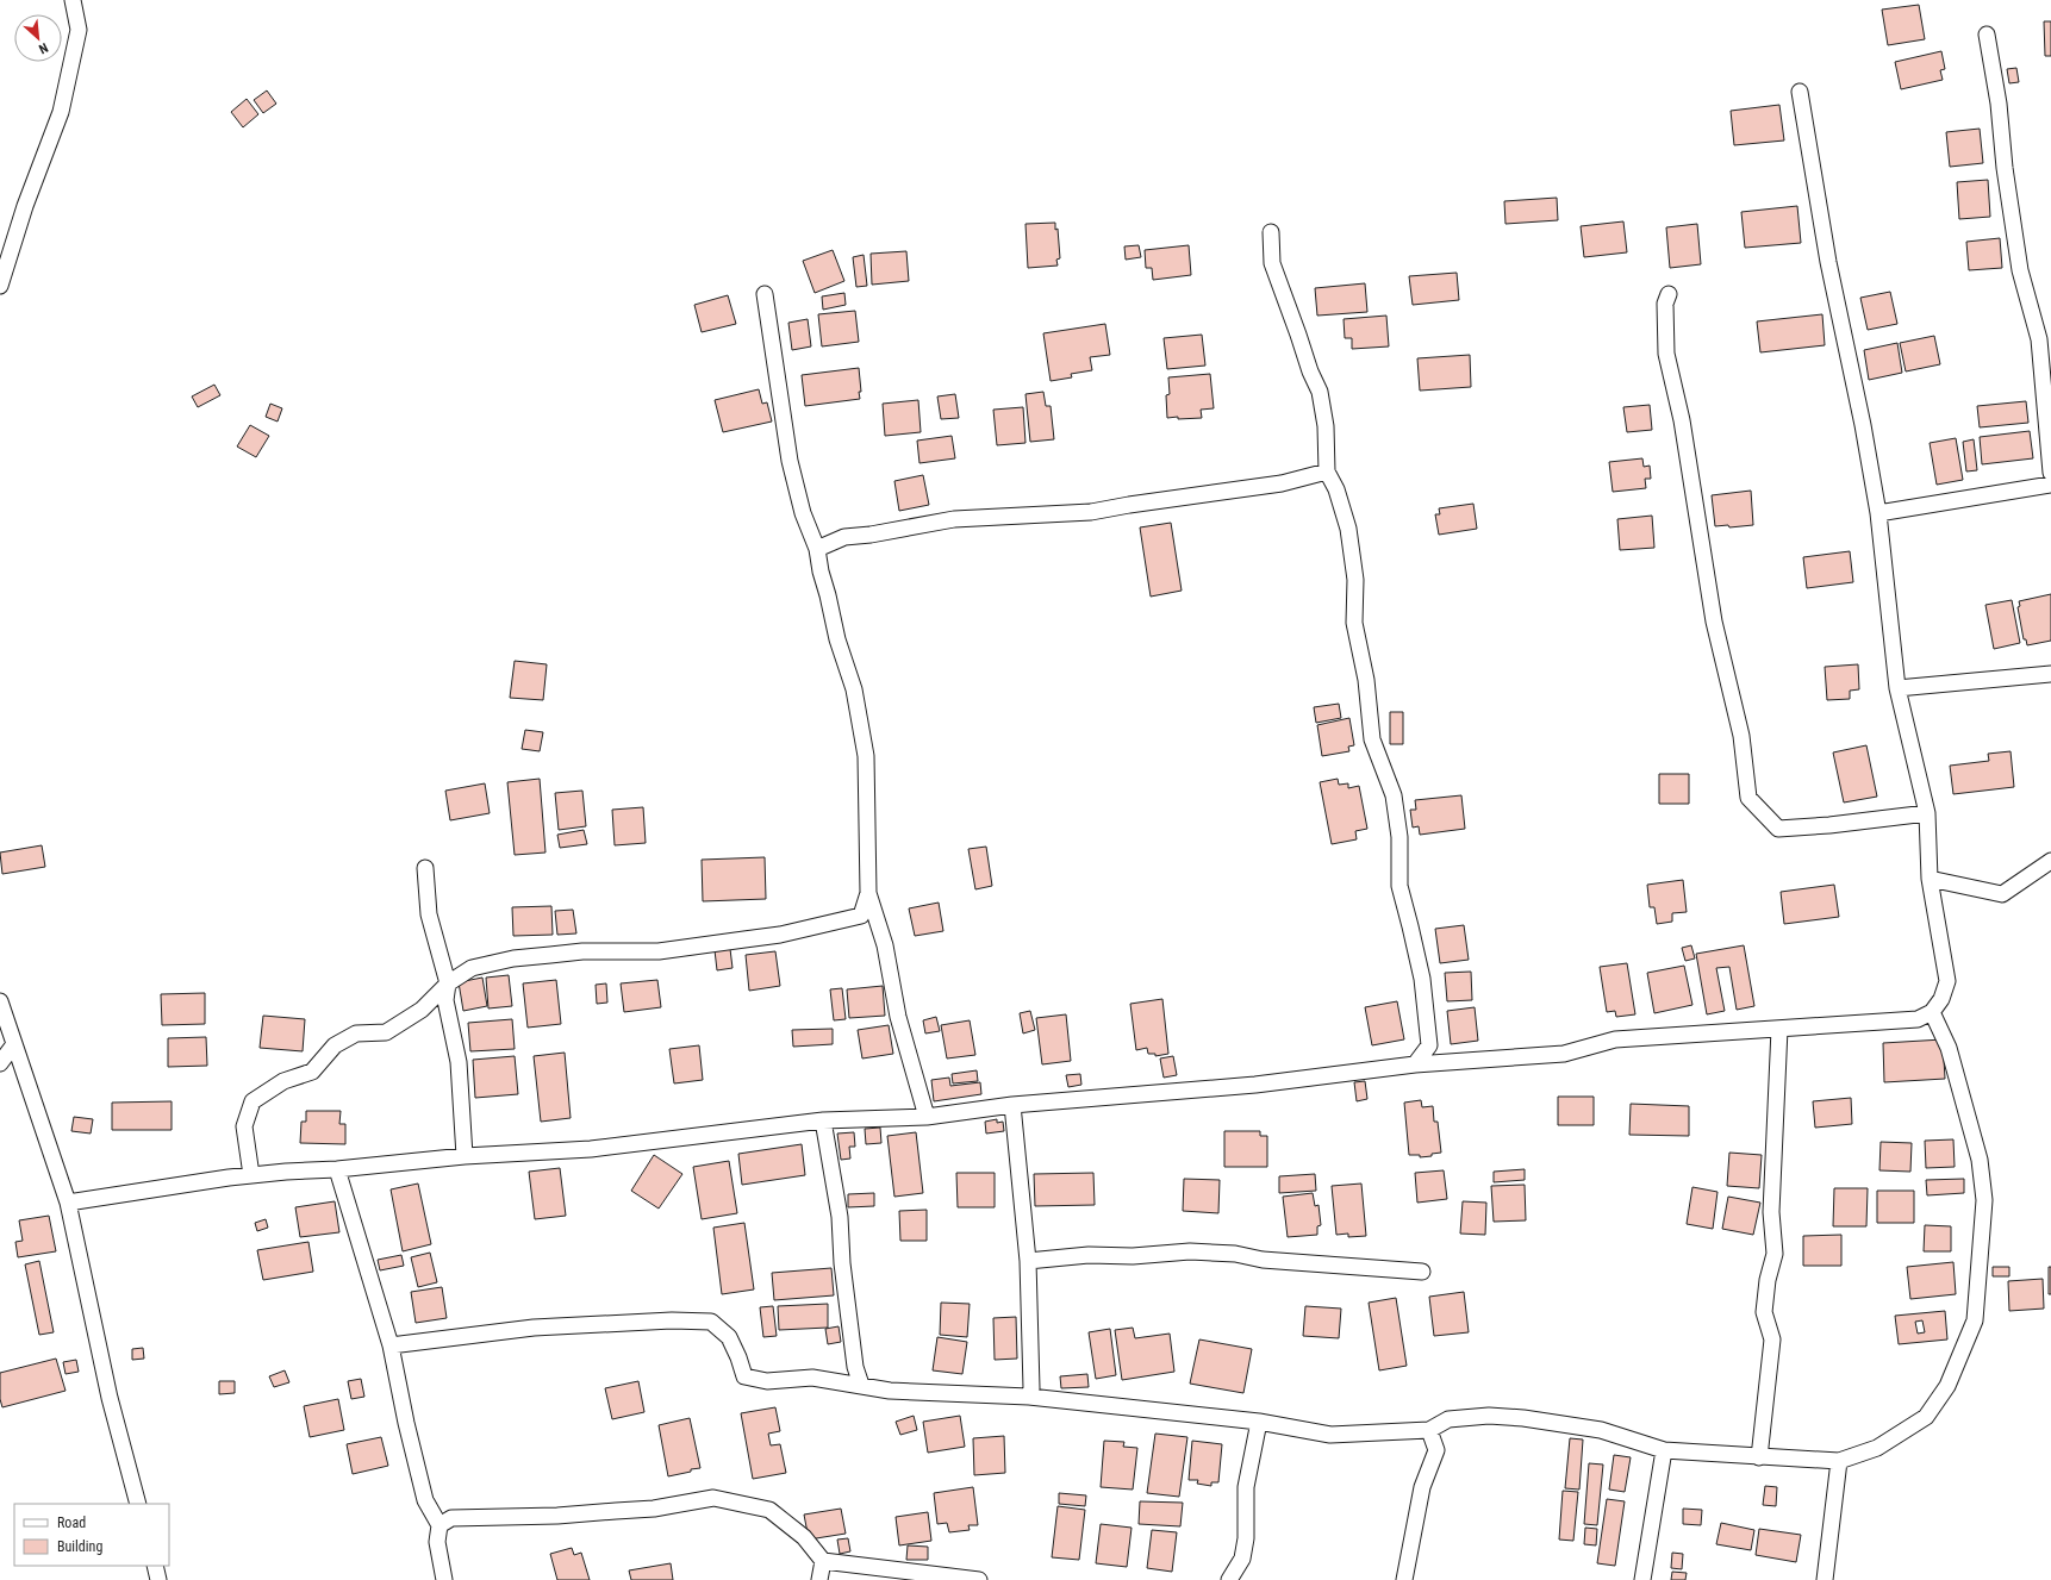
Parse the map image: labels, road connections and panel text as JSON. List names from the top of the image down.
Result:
{
  "legend": ["Road", "Building"],
  "north": "bottom right"
}
